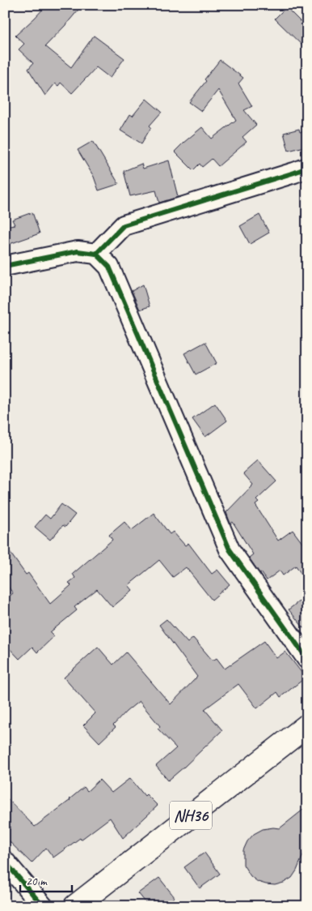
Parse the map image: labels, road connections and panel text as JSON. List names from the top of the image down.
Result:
{
  "streets": {
    "highway": ["NH36"]
  },
  "scale_bar": "20 m"
}
